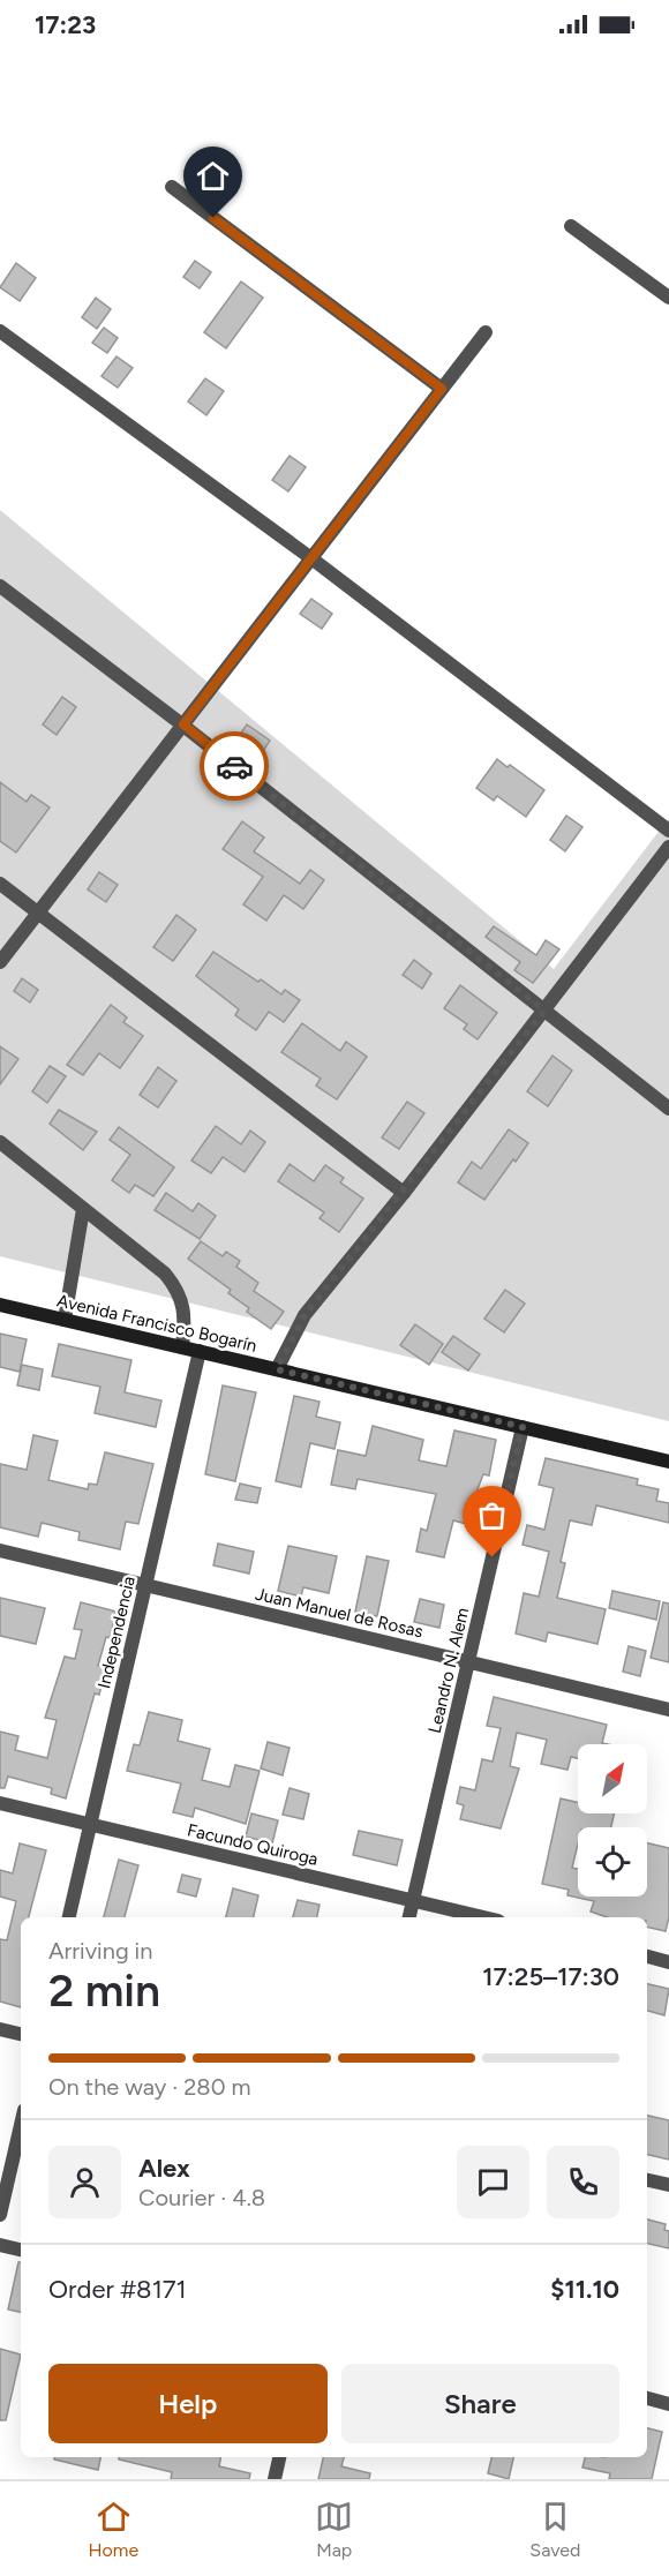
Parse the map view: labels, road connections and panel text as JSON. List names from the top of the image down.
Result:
{
  "streets": {
    "street": [
      "Avenida Francisco Bogarín",
      "Juan Manuel de Rosas",
      "Independencia",
      "Leandro N. Alem",
      "Facundo Quiroga"
    ]
  },
  "crossings": [
    ["Avenida Francisco Bogarín", "Independencia"],
    ["Avenida Francisco Bogarín", "Leandro N. Alem"],
    ["Juan Manuel de Rosas", "Independencia"],
    ["Juan Manuel de Rosas", "Leandro N. Alem"],
    ["Independencia", "Facundo Quiroga"],
    ["Leandro N. Alem", "Facundo Quiroga"]
  ],
  "north": "top right",
  "page": {
    "status": "17:23",
    "heading": ["2 min", "Arriving in", "17:25–17:30"],
    "panel": [
      "Alex",
      "Courier · 4.8",
      "Order #8171",
      "$11.10"
    ],
    "bar": "On the way · 280 m",
    "buttons": ["Help", "Share"],
    "tabs": ["Home", "Map", "Saved"]
  }
}
